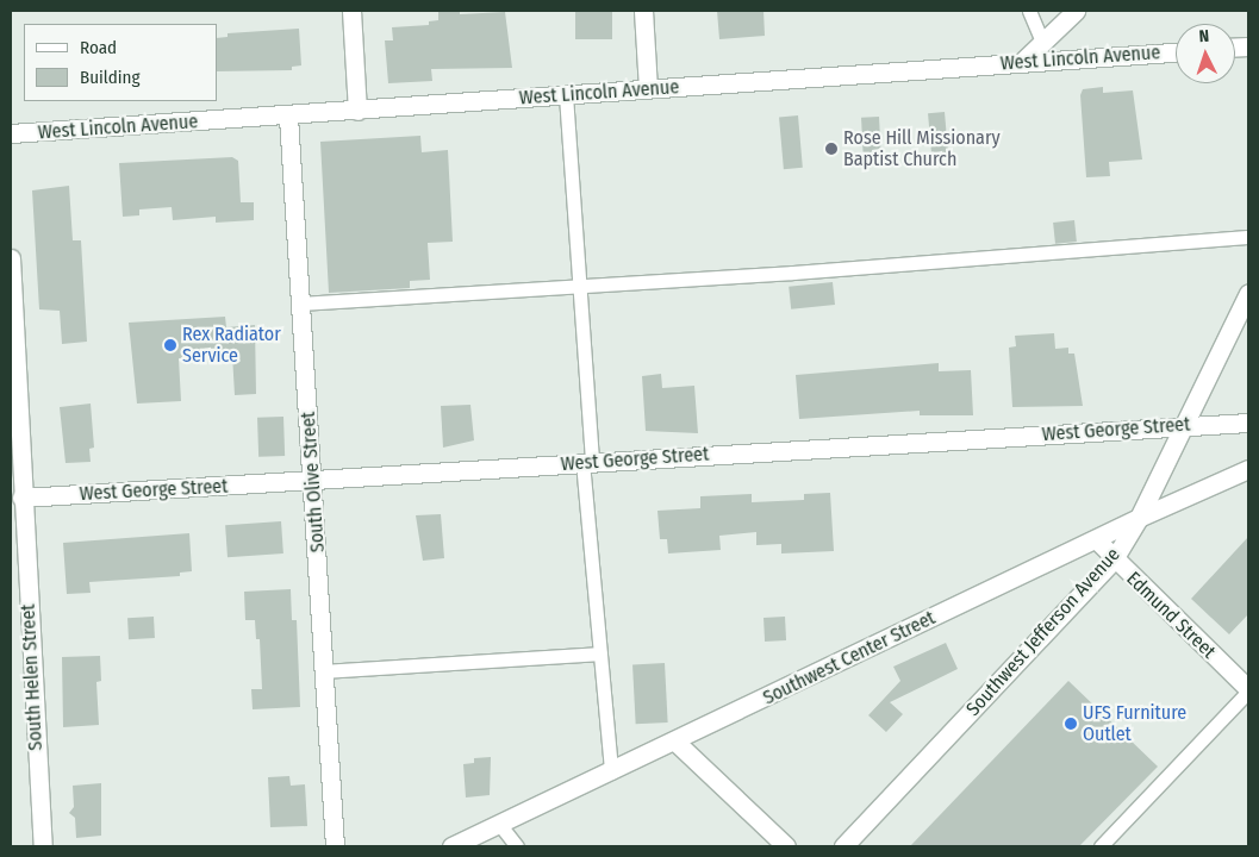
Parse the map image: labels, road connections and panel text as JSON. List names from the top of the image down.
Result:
{
  "streets": {
    "street": [
      "West Lincoln Avenue",
      "West George Street",
      "South Olive Street",
      "Edmund Street",
      "Southwest Jefferson Avenue",
      "Southwest Center Street",
      "South Helen Street"
    ]
  },
  "crossings": [
    ["West Lincoln Avenue", "South Olive Street"],
    ["West George Street", "South Olive Street"],
    ["West George Street", "Southwest Jefferson Avenue"],
    ["West George Street", "South Helen Street"],
    ["Edmund Street", "Southwest Jefferson Avenue"],
    ["Edmund Street", "Southwest Center Street"],
    ["Southwest Jefferson Avenue", "Southwest Center Street"]
  ],
  "places": ["Rose Hill Missionary Baptist Church", "Rex Radiator Service", "UFS Furniture Outlet"],
  "legend": ["Road", "Building"],
  "north": "top"
}
